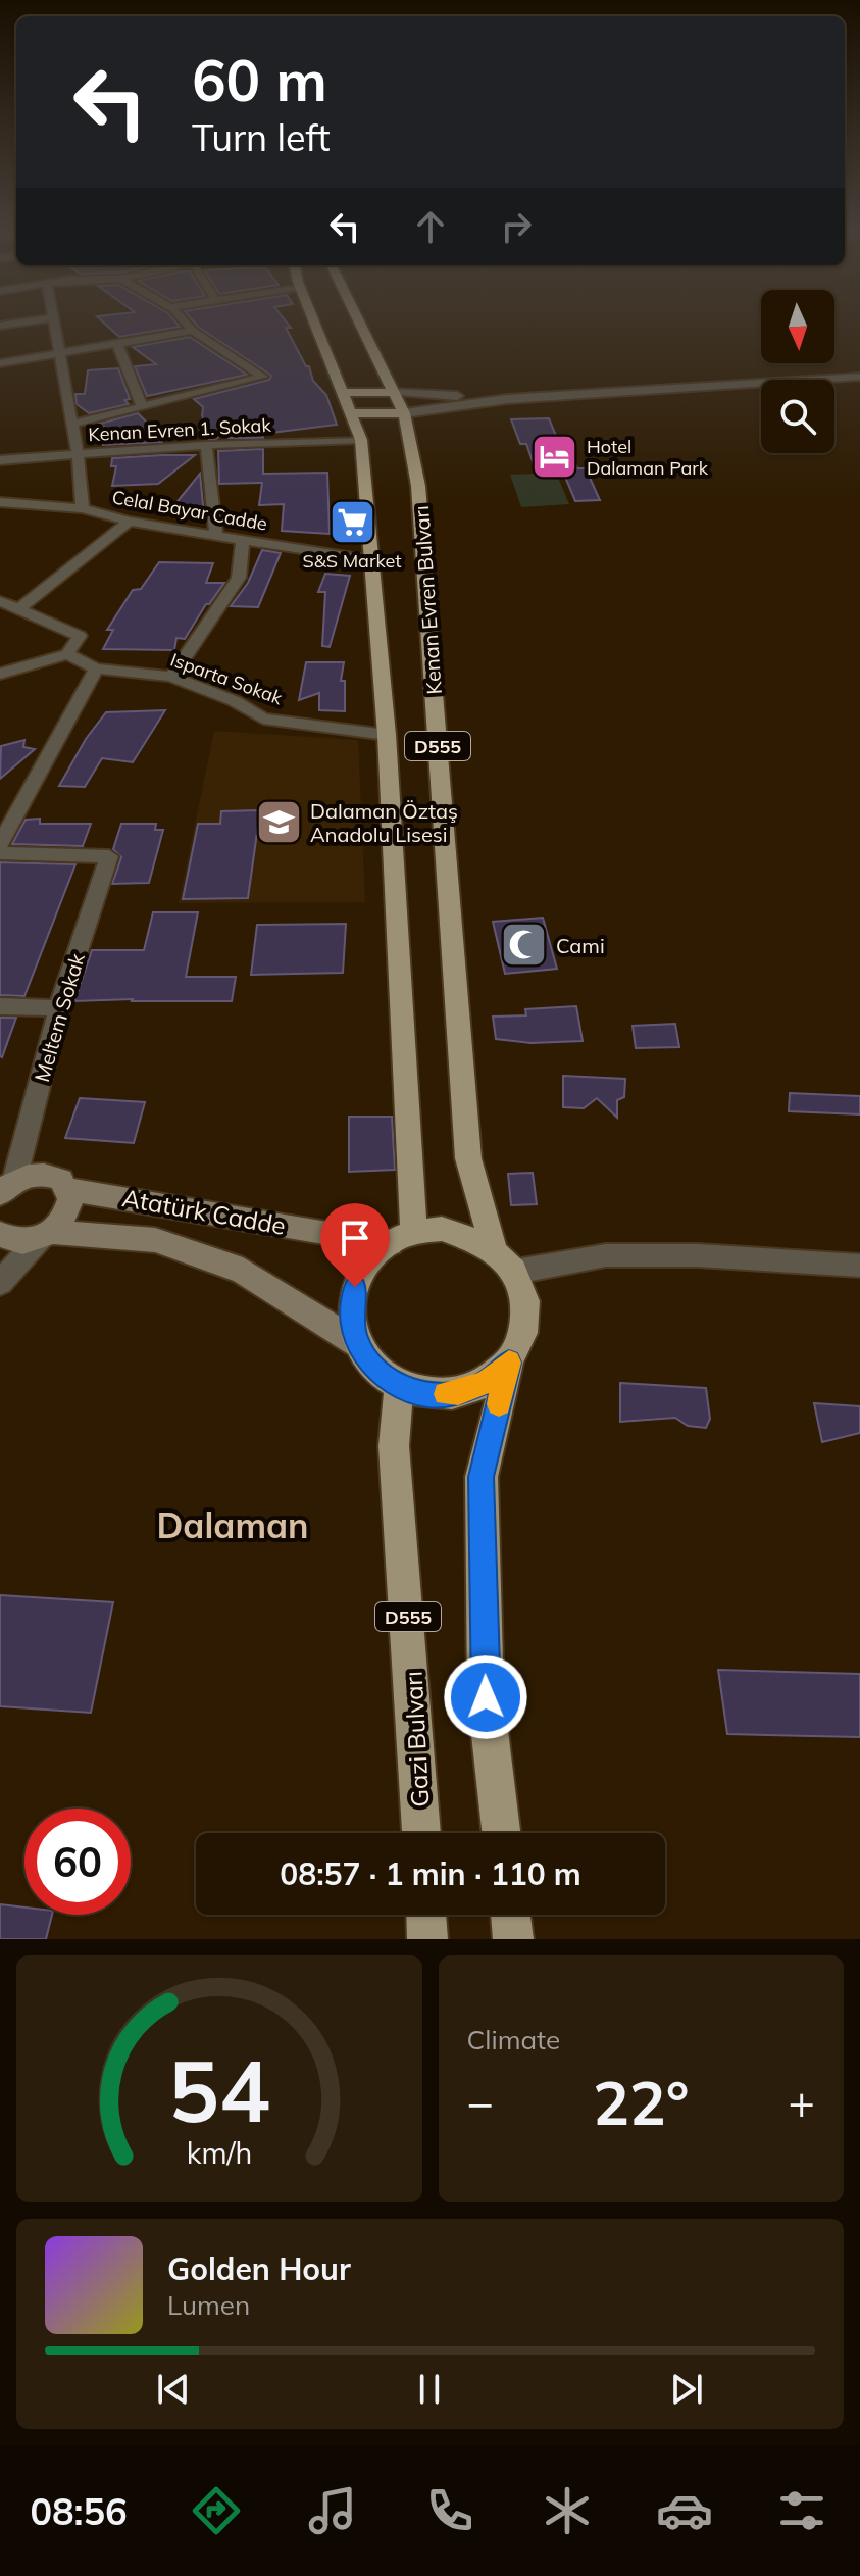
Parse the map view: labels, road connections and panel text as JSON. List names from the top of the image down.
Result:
{
  "streets": {
    "main road": [
      "Kenan Evren Bulvarı",
      "D555",
      "Atatürk Cadde",
      "Gazi Bulvarı"
    ],
    "street": [
      "Kenan Evren 1. Sokak",
      "Celal Bayar Cadde",
      "Isparta Sokak",
      "Meltem Sokak"
    ]
  },
  "crossings": [
    ["Kenan Evren 1. Sokak", "D555"],
    ["Celal Bayar Cadde", "D555"],
    ["Kenan Evren Bulvarı", "D555"],
    ["Kenan Evren Bulvarı", "Atatürk Cadde"],
    ["Kenan Evren Bulvarı", "Gazi Bulvarı"],
    ["Isparta Sokak", "D555"],
    ["D555", "Atatürk Cadde"],
    ["D555", "Gazi Bulvarı"],
    ["Meltem Sokak", "Atatürk Cadde"],
    ["Atatürk Cadde", "Gazi Bulvarı"]
  ],
  "districts": ["Dalaman"],
  "places": {
    "hotel": ["Hotel Dalaman Park"],
    "supermarket": ["S&S Market"],
    "school or university": ["Dalaman Öztaş Anadolu Lisesi"],
    "mosque": ["Cami"]
  },
  "north": "bottom",
  "page": {
    "turn": ["60 m", "Turn left"],
    "limit": "60",
    "trip": "08:57 · 1 min · 110 m",
    "tile": "Climate",
    "heat": ["−", "22°", "+"],
    "song": ["Golden Hour", "Lumen"],
    "tabs": "08:56",
    "gauge": ["54", "km/h"]
  }
}
